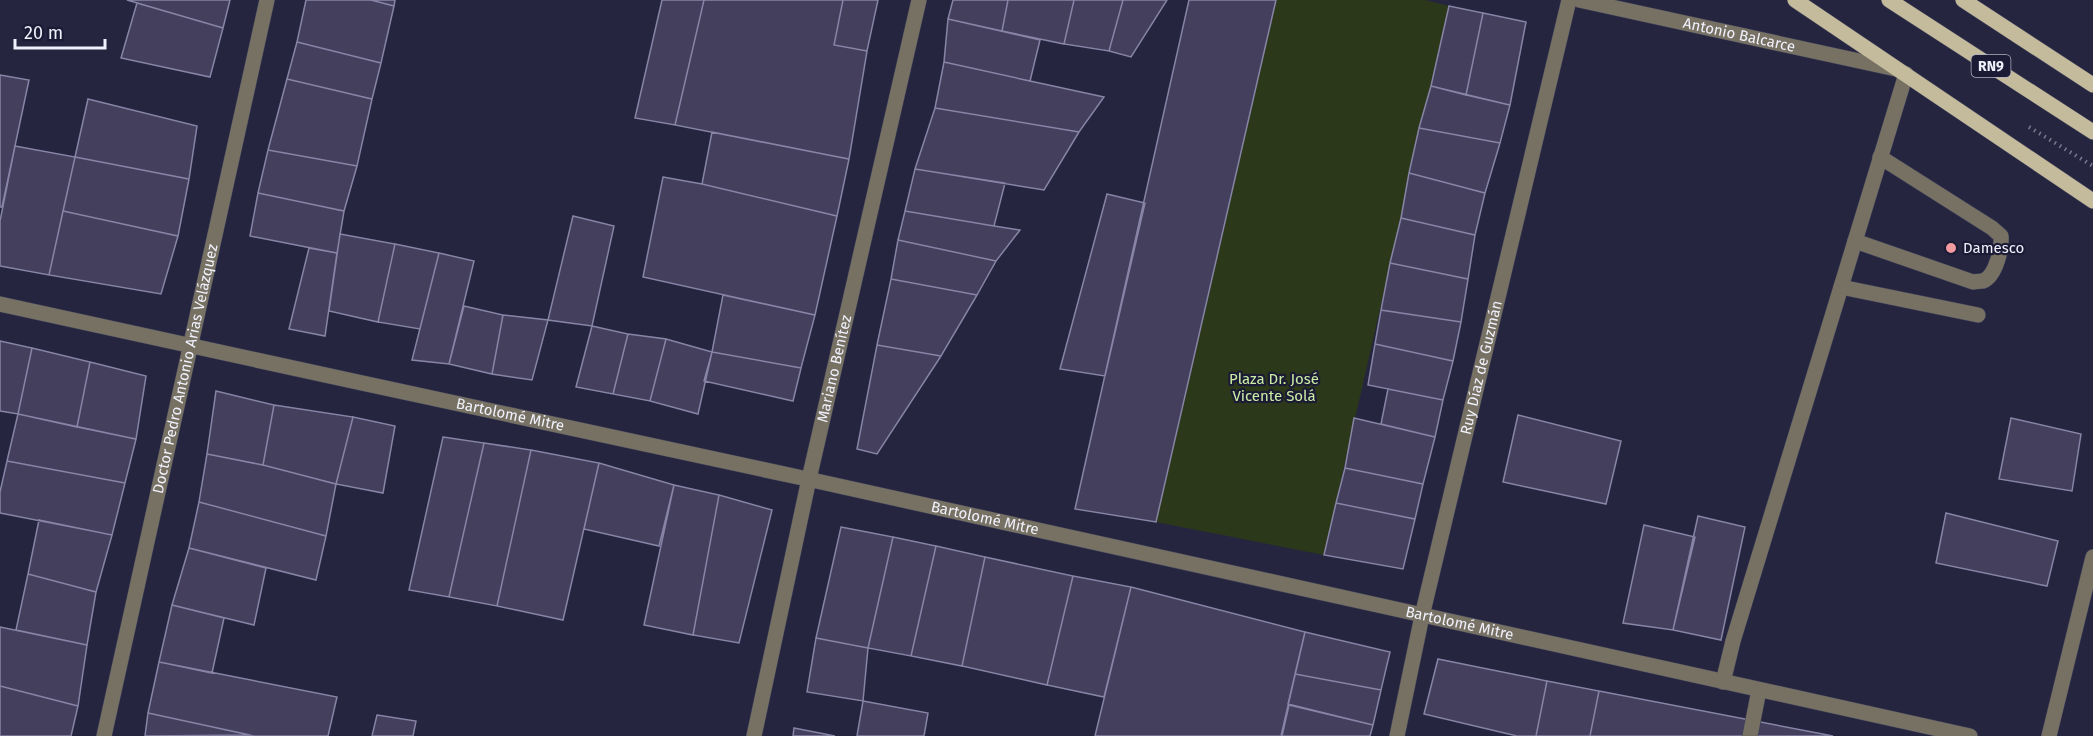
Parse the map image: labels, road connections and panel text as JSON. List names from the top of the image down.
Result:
{
  "streets": {
    "main road": ["RN9"],
    "street": [
      "Antonio Balcarce",
      "Doctor Pedro Antonio Arias Velázquez",
      "Mariano Benítez",
      "Ruy Díaz de Guzmán",
      "Bartolomé Mitre"
    ]
  },
  "crossings": [
    ["Doctor Pedro Antonio Arias Velázquez", "Bartolomé Mitre"],
    ["Mariano Benítez", "Bartolomé Mitre"],
    ["Ruy Díaz de Guzmán", "Bartolomé Mitre"]
  ],
  "parks": ["Plaza Dr. José Vicente Solá"],
  "places": ["Damesco"],
  "scale_bar": "20 m"
}
